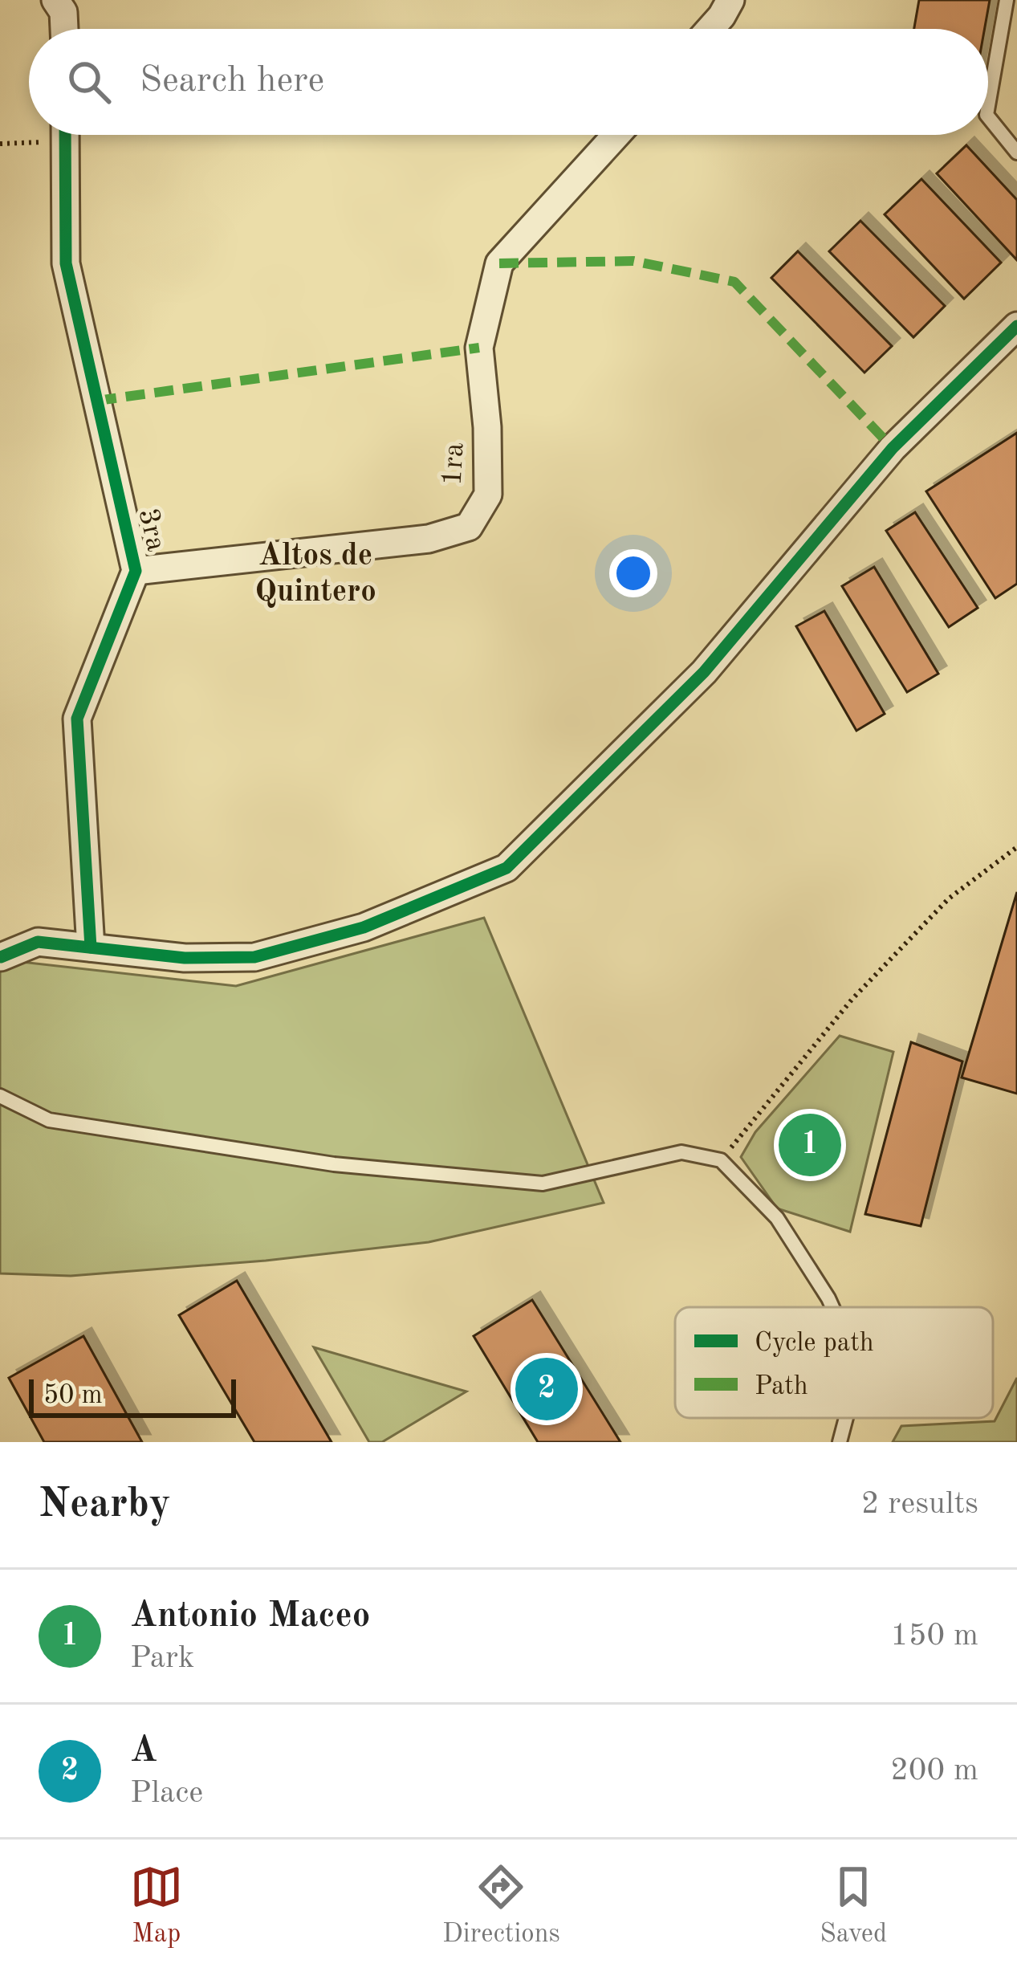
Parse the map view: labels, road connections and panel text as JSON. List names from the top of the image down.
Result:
{
  "streets": {
    "street": ["1ra", "3ra"]
  },
  "crossings": [
    ["1ra", "3ra"]
  ],
  "districts": ["Altos de Quintero"],
  "legend": ["Cycle path", "Path"],
  "scale_bar": "50 m",
  "page": {
    "search": "Search here",
    "pins": ["1", "2"],
    "scale": "50 m",
    "heading": ["Nearby", "2 results"],
    "list": [
      {
        "mark": "1",
        "name": "Antonio Maceo",
        "note": "Park",
        "value": "150 m"
      },
      {
        "mark": "2",
        "name": "A",
        "note": "Place",
        "value": "200 m"
      }
    ],
    "nav": ["Map", "Directions", "Saved"]
  }
}
